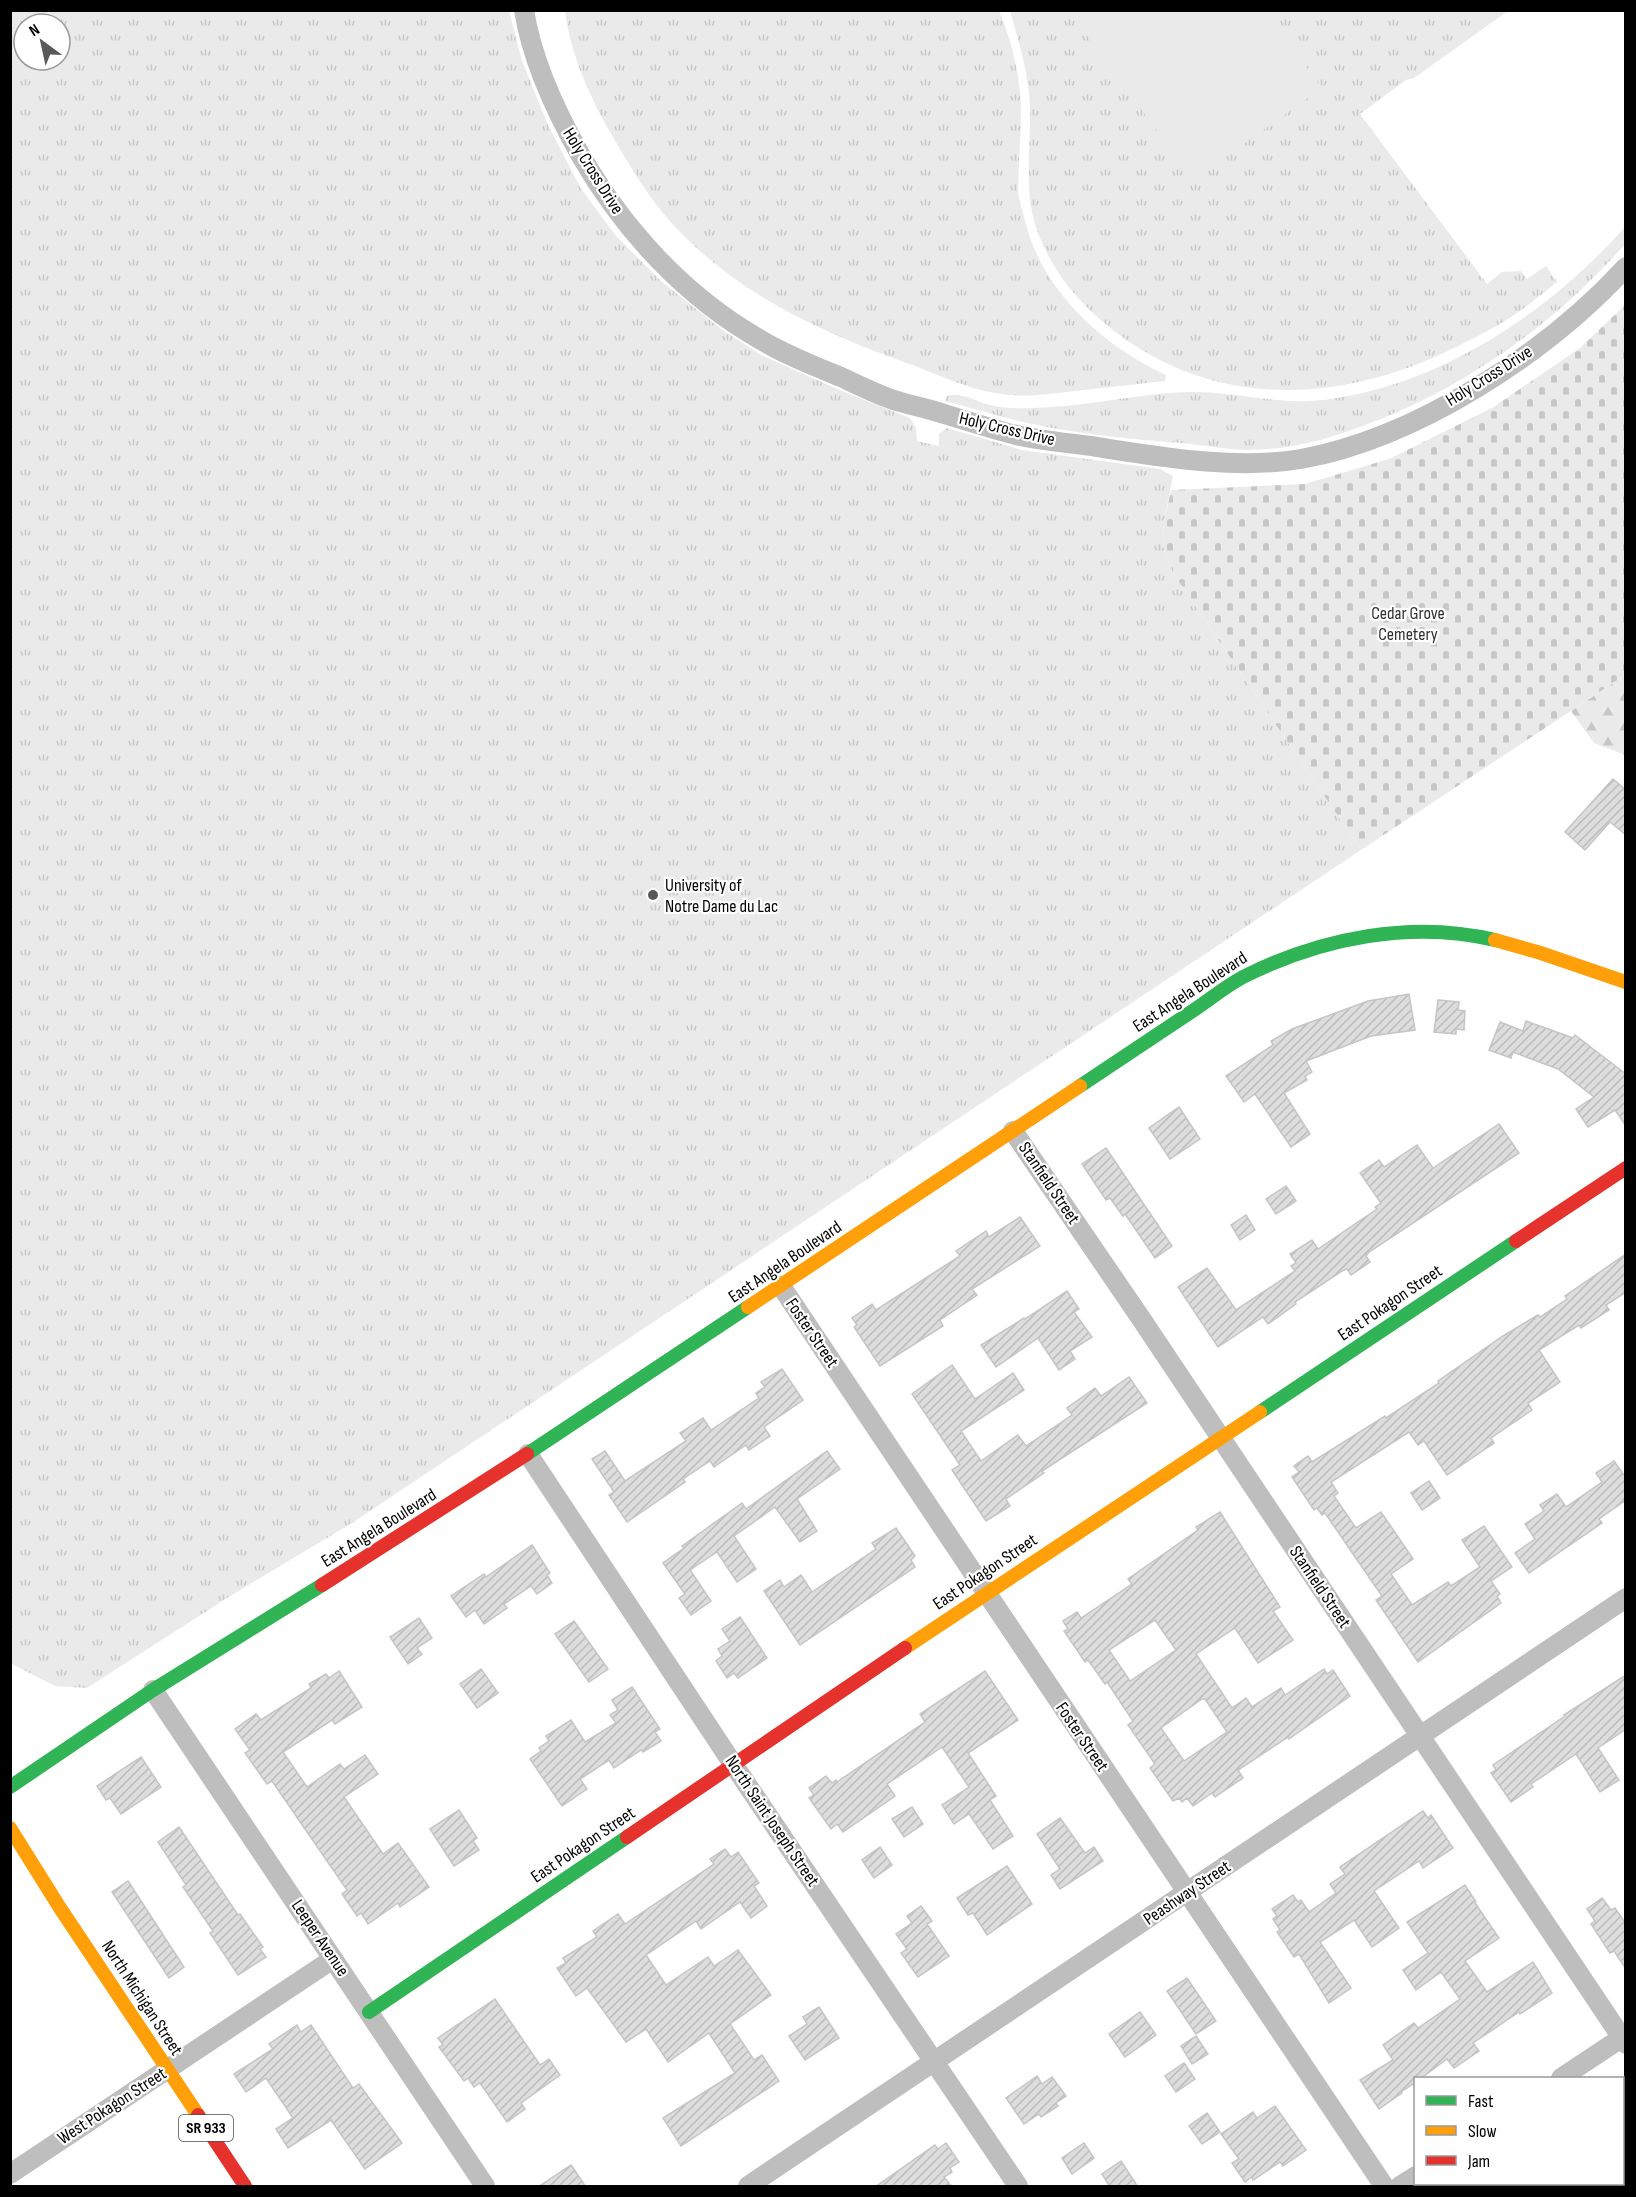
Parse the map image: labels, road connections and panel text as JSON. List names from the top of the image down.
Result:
{
  "streets": {
    "main road": [
      "East Angela Boulevard",
      "East Pokagon Street",
      "North Michigan Street",
      "SR 933"
    ],
    "street": [
      "Holy Cross Drive",
      "Stanfield Street",
      "Foster Street",
      "North Saint Joseph Street",
      "Peashway Street",
      "Leeper Avenue",
      "West Pokagon Street"
    ]
  },
  "crossings": [
    ["East Angela Boulevard", "Stanfield Street"],
    ["East Angela Boulevard", "Foster Street"],
    ["East Angela Boulevard", "North Saint Joseph Street"],
    ["East Angela Boulevard", "Leeper Avenue"],
    ["Stanfield Street", "East Pokagon Street"],
    ["Stanfield Street", "Peashway Street"],
    ["East Pokagon Street", "Foster Street"],
    ["East Pokagon Street", "North Saint Joseph Street"],
    ["East Pokagon Street", "Leeper Avenue"],
    ["Foster Street", "Peashway Street"],
    ["North Saint Joseph Street", "Peashway Street"],
    ["Leeper Avenue", "West Pokagon Street"],
    ["North Michigan Street", "West Pokagon Street"]
  ],
  "parks": ["Cedar Grove Cemetery"],
  "places": ["University of Notre Dame du Lac"],
  "legend": ["Fast", "Slow", "Jam"],
  "north": "top left"
}
